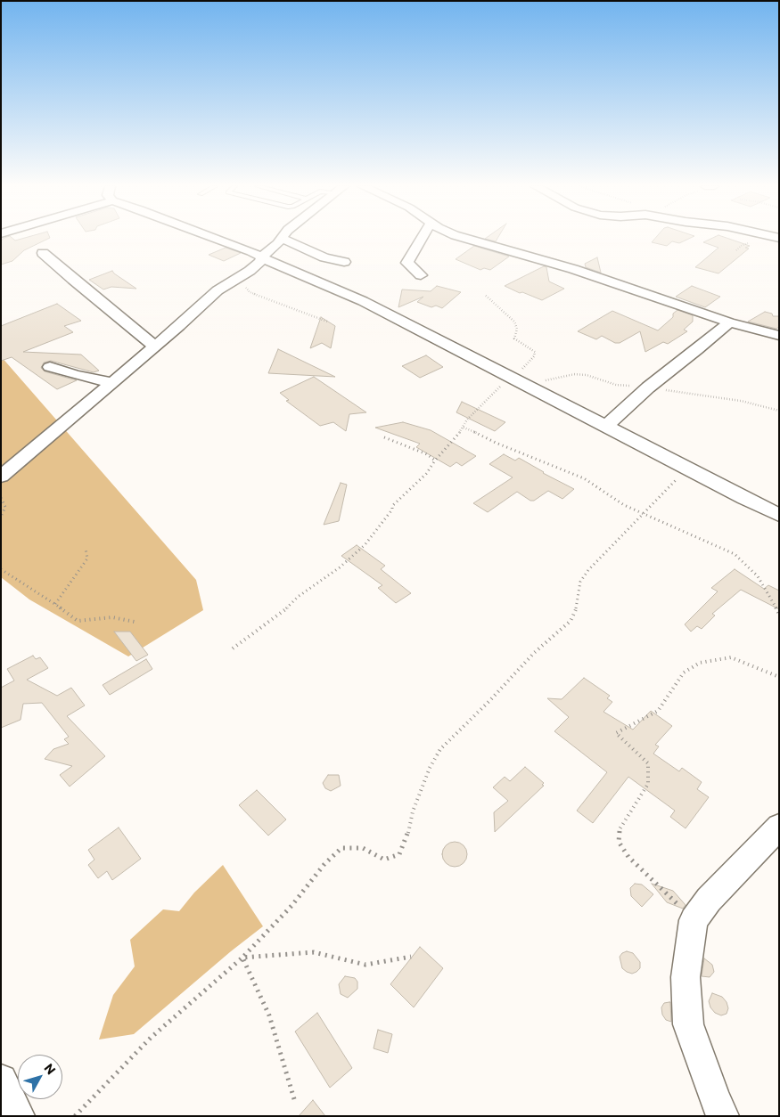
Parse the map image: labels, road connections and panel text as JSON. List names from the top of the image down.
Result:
{
  "north": "top right"
}
